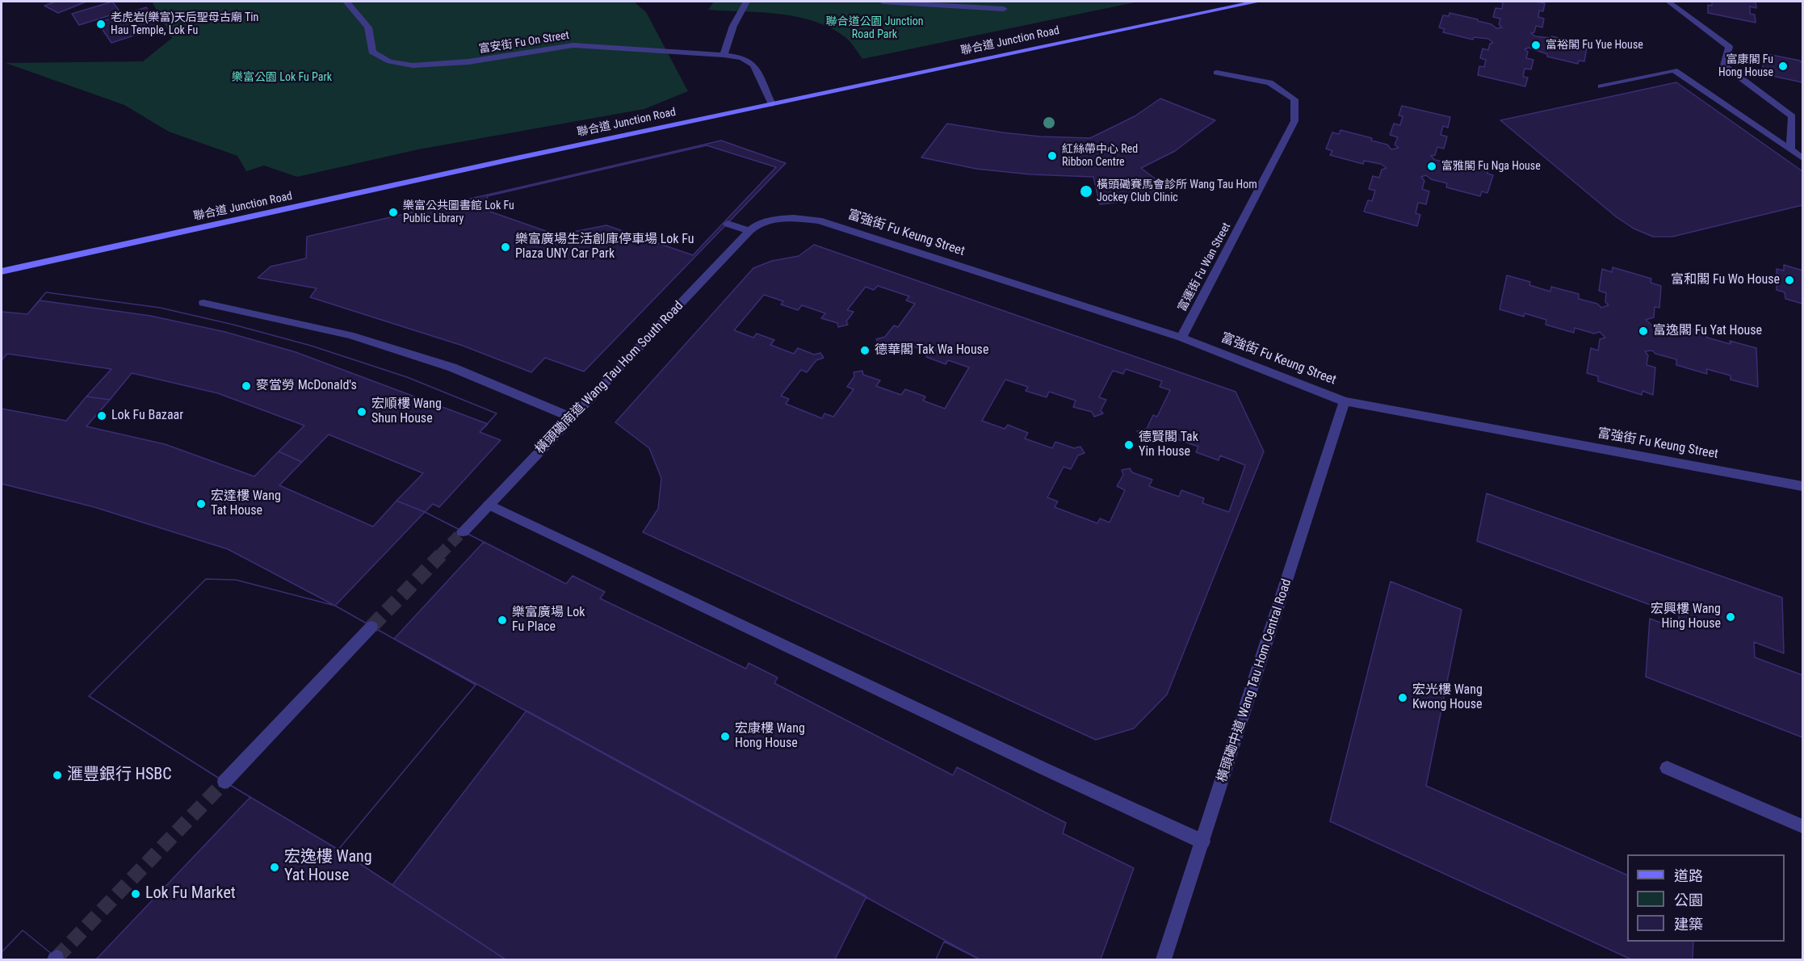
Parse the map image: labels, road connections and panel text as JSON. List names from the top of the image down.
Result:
{
  "streets": {
    "main road": ["聯合道 Junction Road"],
    "street": [
      "富安街 Fu On Street",
      "富強街 Fu Keung Street",
      "富運街 Fu Wan Street",
      "橫頭磡南道 Wang Tau Hom South Road",
      "橫頭磡中道 Wang Tau Hom Central Road"
    ]
  },
  "crossings": [
    ["聯合道 Junction Road", "富安街 Fu On Street"],
    ["富強街 Fu Keung Street", "富運街 Fu Wan Street"],
    ["富強街 Fu Keung Street", "橫頭磡南道 Wang Tau Hom South Road"],
    ["富強街 Fu Keung Street", "橫頭磡中道 Wang Tau Hom Central Road"]
  ],
  "parks": ["聯合道公園 Junction Road Park", "樂富公園 Lok Fu Park"],
  "places": [
    "老虎岩(樂富)天后聖母古廟 Tin Hau Temple, Lok Fu",
    "富裕閣 Fu Yue House",
    "富康閣 Fu Hong House",
    "紅絲帶中心 Red Ribbon Centre",
    "富雅閣 Fu Nga House",
    "橫頭磡賽馬會診所 Wang Tau Hom Jockey Club Clinic",
    "樂富公共圖書館 Lok Fu Public Library",
    "樂富廣場生活創庫停車場 Lok Fu Plaza UNY Car Park",
    "富和閣 Fu Wo House",
    "富逸閣 Fu Yat House",
    "德華閣 Tak Wa House",
    "麥當勞 McDonald's",
    "宏順樓 Wang Shun House",
    "Lok Fu Bazaar",
    "德賢閣 Tak Yin House",
    "宏達樓 Wang Tat House",
    "宏興樓 Wang Hing House",
    "樂富廣場 Lok Fu Place",
    "宏光樓 Wang Kwong House",
    "宏康樓 Wang Hong House",
    "滙豐銀行 HSBC",
    "宏逸樓 Wang Yat House",
    "Lok Fu Market"
  ],
  "legend": ["道路", "公園", "建築"]
}
